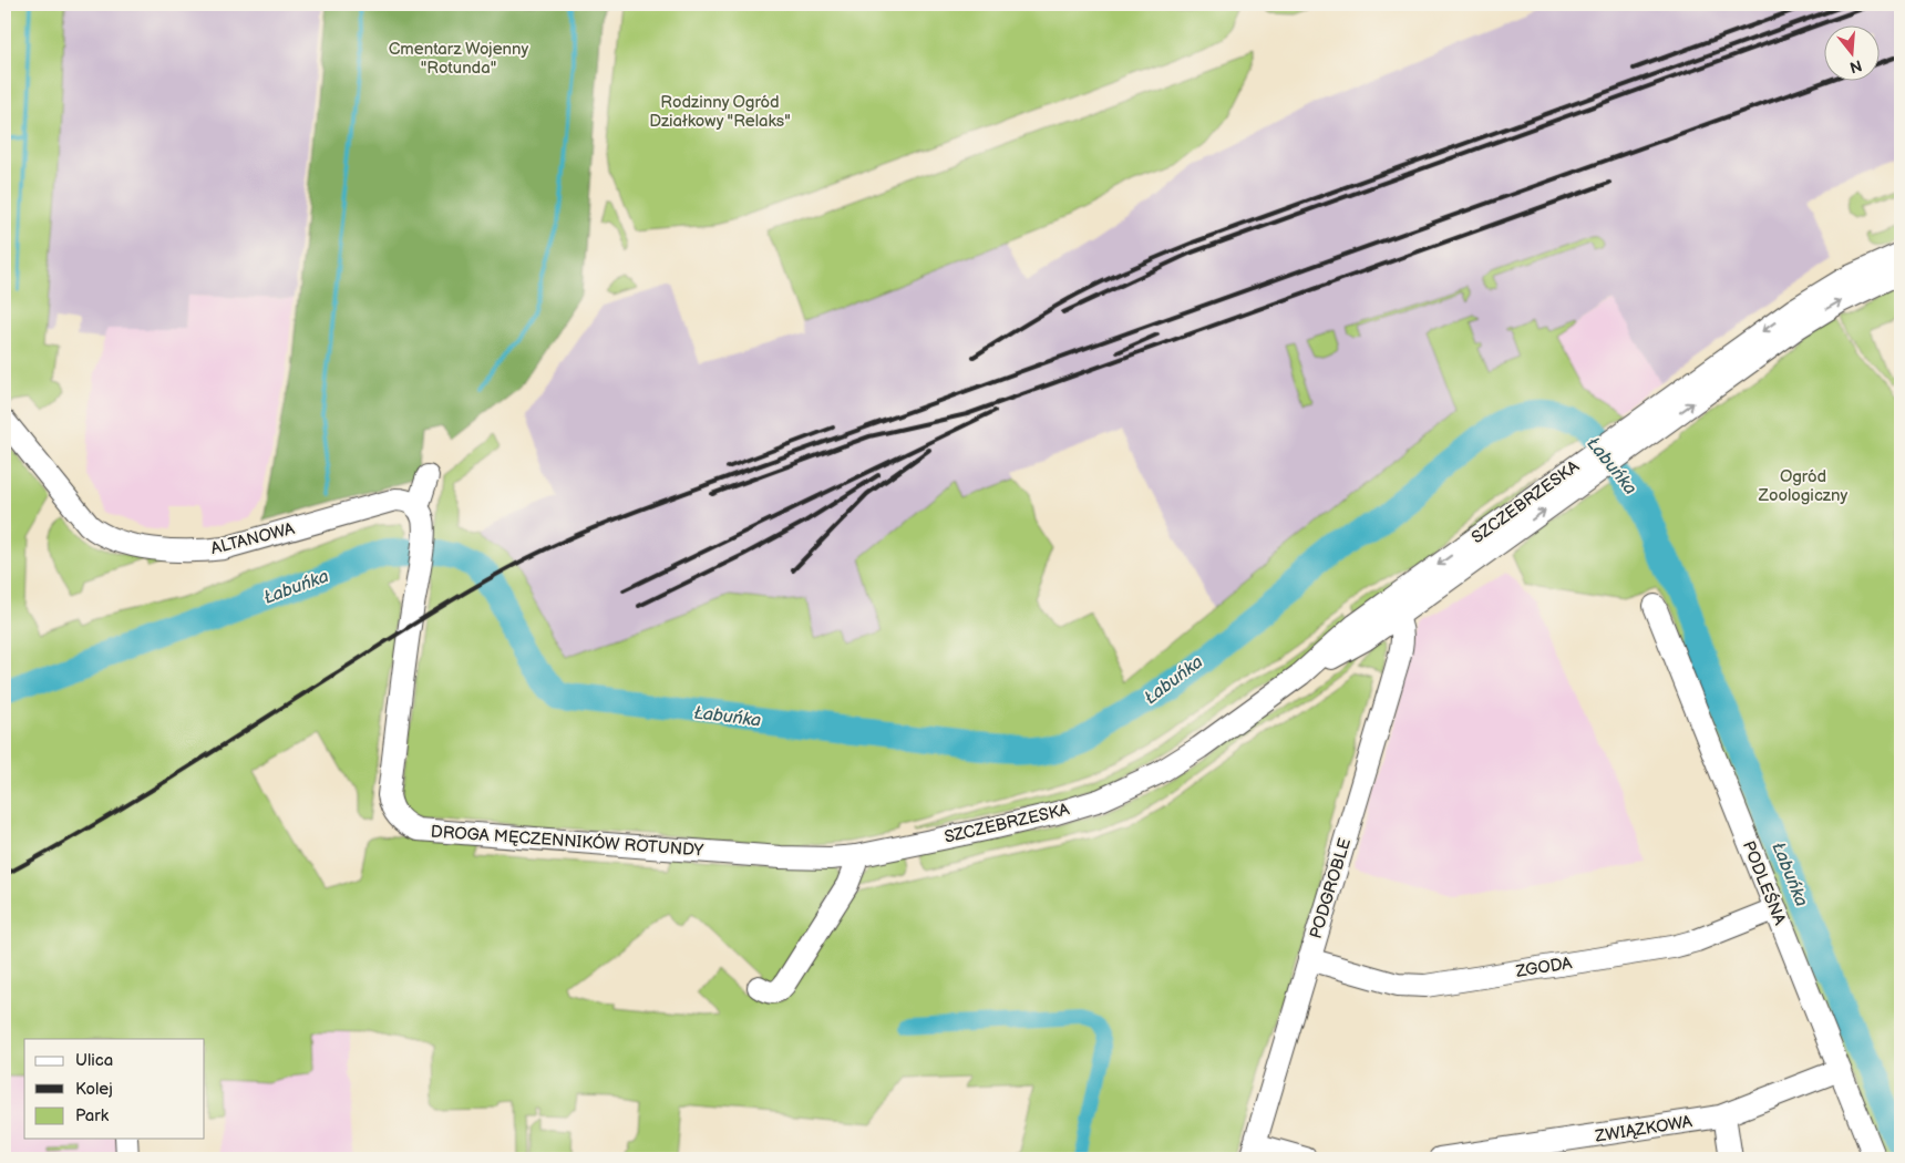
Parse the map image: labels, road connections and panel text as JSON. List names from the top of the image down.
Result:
{
  "streets": {
    "street": [
      "SZCZEBRZESKA",
      "ALTANOWA",
      "DROGA MĘCZENNIKÓW ROTUNDY",
      "PODLEŚNA",
      "PODGROBLE",
      "ZGODA",
      "ZWIĄZKOWA"
    ]
  },
  "crossings": [
    ["SZCZEBRZESKA", "DROGA MĘCZENNIKÓW ROTUNDY"],
    ["SZCZEBRZESKA", "PODGROBLE"],
    ["ALTANOWA", "DROGA MĘCZENNIKÓW ROTUNDY"],
    ["PODLEŚNA", "ZGODA"],
    ["PODLEŚNA", "ZWIĄZKOWA"],
    ["PODGROBLE", "ZGODA"]
  ],
  "water": ["Łabuńka"],
  "parks": ["Cmentarz Wojenny \"Rotunda\"", "Rodzinny Ogród Działkowy \"Relaks\"", "Ogród Zoologiczny"],
  "legend": ["Ulica", "Kolej", "Park"],
  "north": "bottom"
}
